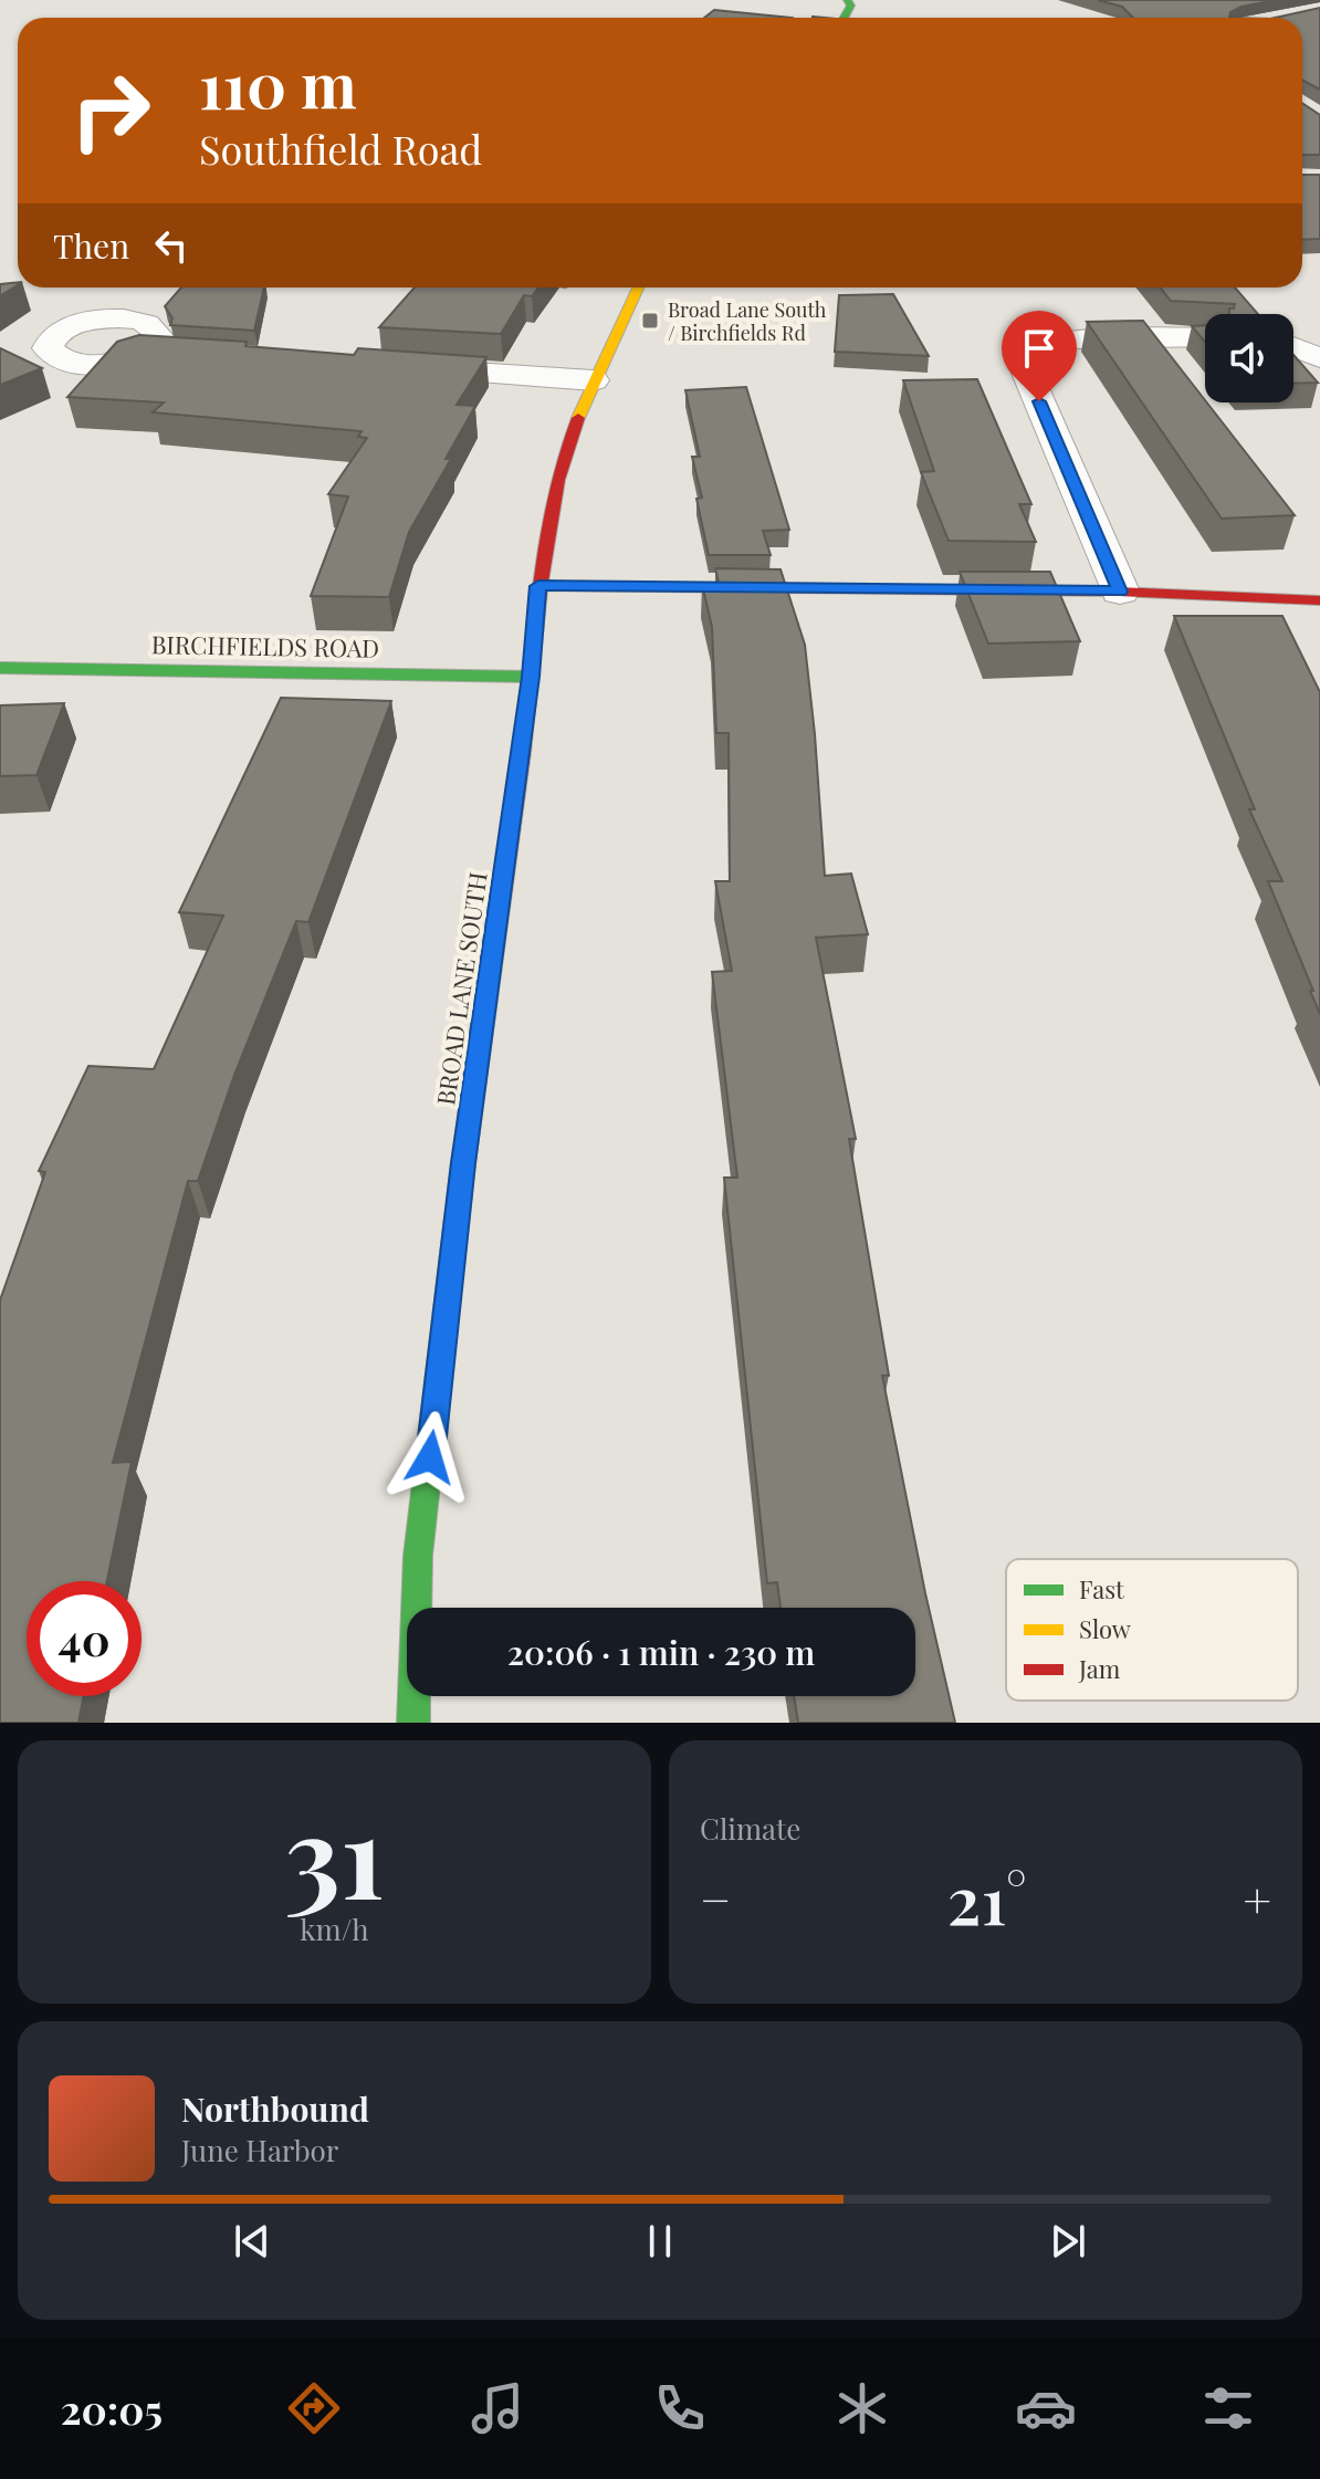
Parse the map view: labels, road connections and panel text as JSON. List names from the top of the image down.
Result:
{
  "streets": {
    "street": ["BIRCHFIELDS ROAD", "BROAD LANE SOUTH"]
  },
  "crossings": [
    ["BIRCHFIELDS ROAD", "BROAD LANE SOUTH"]
  ],
  "places": {
    "transit": ["Broad Lane South / Birchfields Rd"]
  },
  "legend": ["Fast", "Slow", "Jam"],
  "page": {
    "turn": ["110 m", "Southfield Road"],
    "then": "Then",
    "limit": "40",
    "trip": "20:06 · 1 min · 230 m",
    "tile": [
      ["31", "km/h"],
      "Climate"
    ],
    "heat": ["−", "21°", "+"],
    "song": ["Northbound", "June Harbor"],
    "tabs": "20:05"
  }
}
